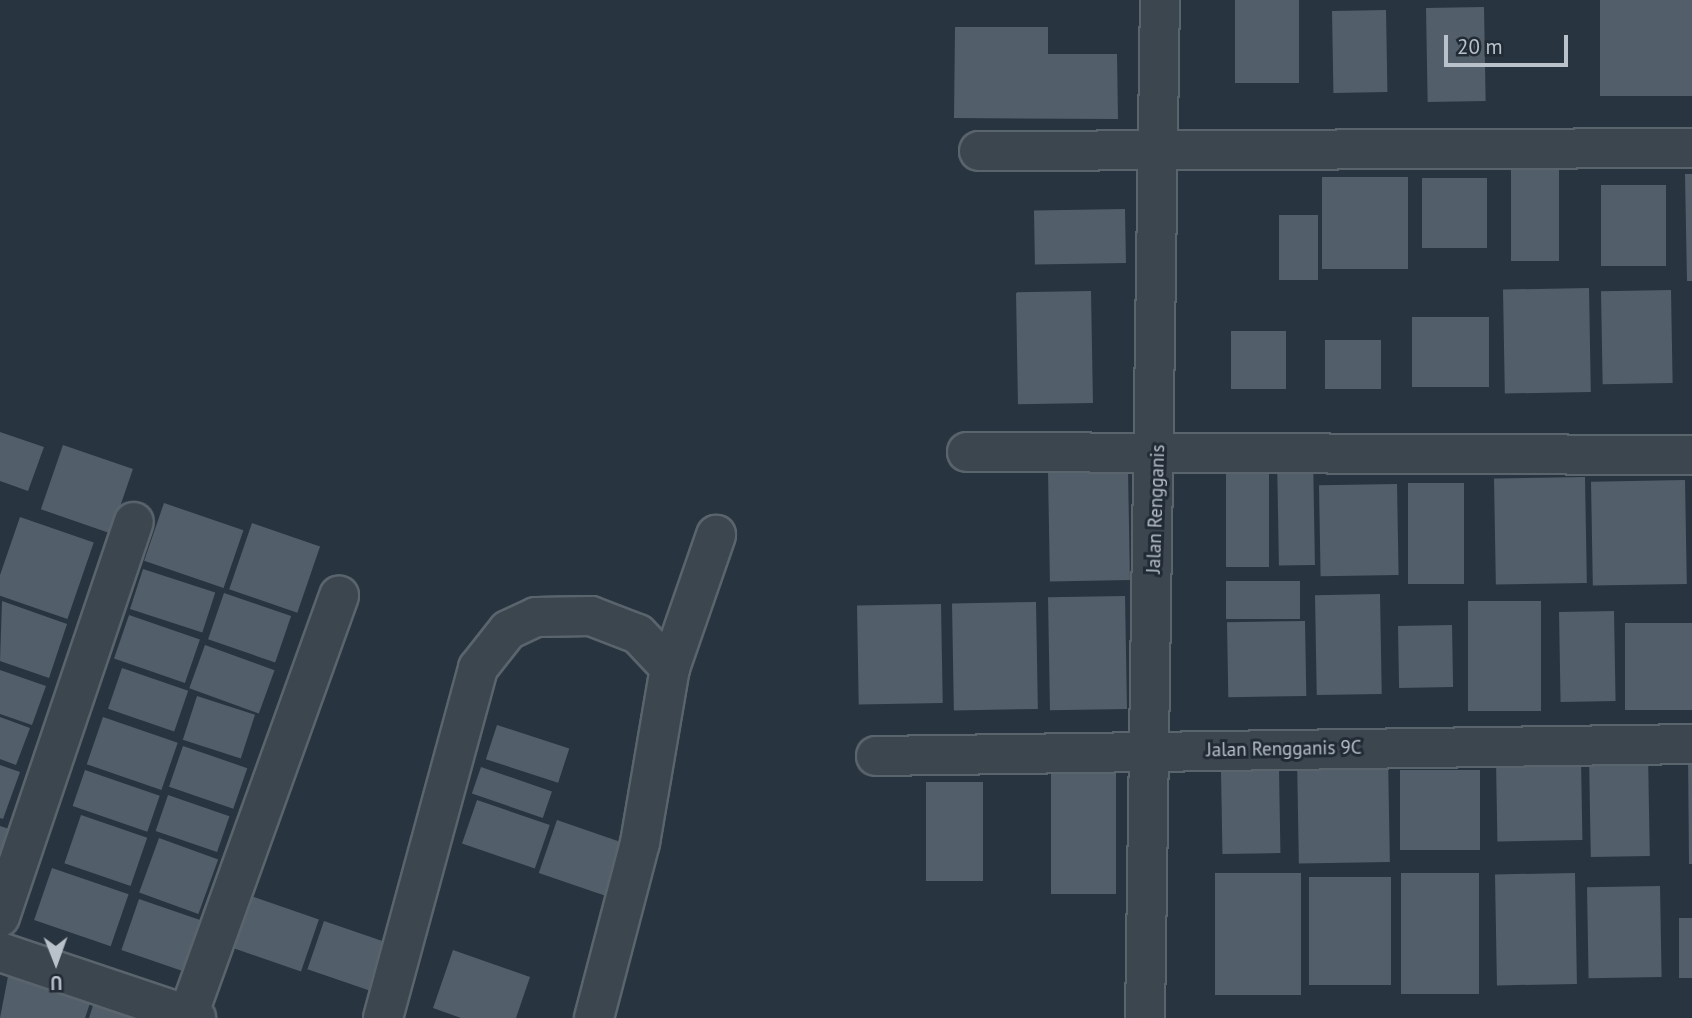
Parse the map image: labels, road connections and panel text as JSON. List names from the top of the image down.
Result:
{
  "streets": {
    "street": ["Jalan Rengganis", "Jalan Rengganis 9C"]
  },
  "crossings": [
    ["Jalan Rengganis", "Jalan Rengganis 9C"]
  ],
  "scale_bar": "20 m",
  "north": "bottom"
}
